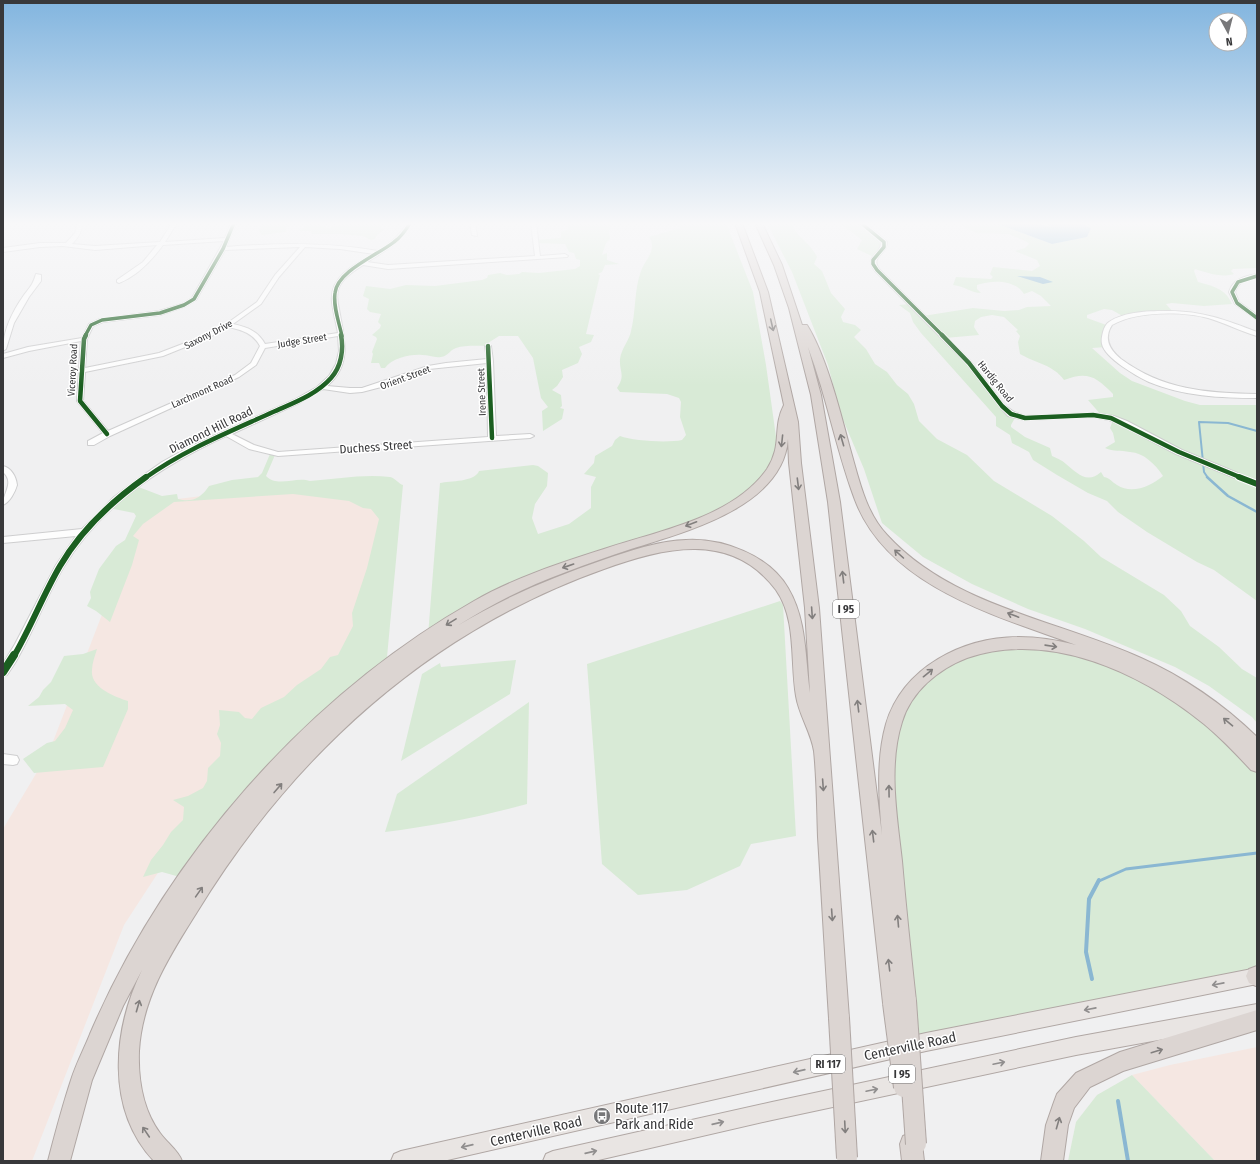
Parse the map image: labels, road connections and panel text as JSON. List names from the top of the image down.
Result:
{
  "streets": {
    "highway": ["I 95"],
    "main road": ["Centerville Road", "RI 117"],
    "street": [
      "Saxony Drive",
      "Judge Street",
      "Viceroy Road",
      "Orient Street",
      "Hardig Road",
      "Larchmont Road",
      "Irene Street",
      "Diamond Hill Road",
      "Duchess Street"
    ]
  },
  "crossings": [
    ["Saxony Drive", "Viceroy Road"],
    ["Judge Street", "Larchmont Road"],
    ["Judge Street", "Diamond Hill Road"],
    ["Viceroy Road", "Larchmont Road"],
    ["Orient Street", "Irene Street"],
    ["Orient Street", "Diamond Hill Road"],
    ["Irene Street", "Duchess Street"],
    ["Diamond Hill Road", "Duchess Street"]
  ],
  "places": {
    "bus stop": ["Route 117 Park and Ride"]
  },
  "north": "bottom"
}
